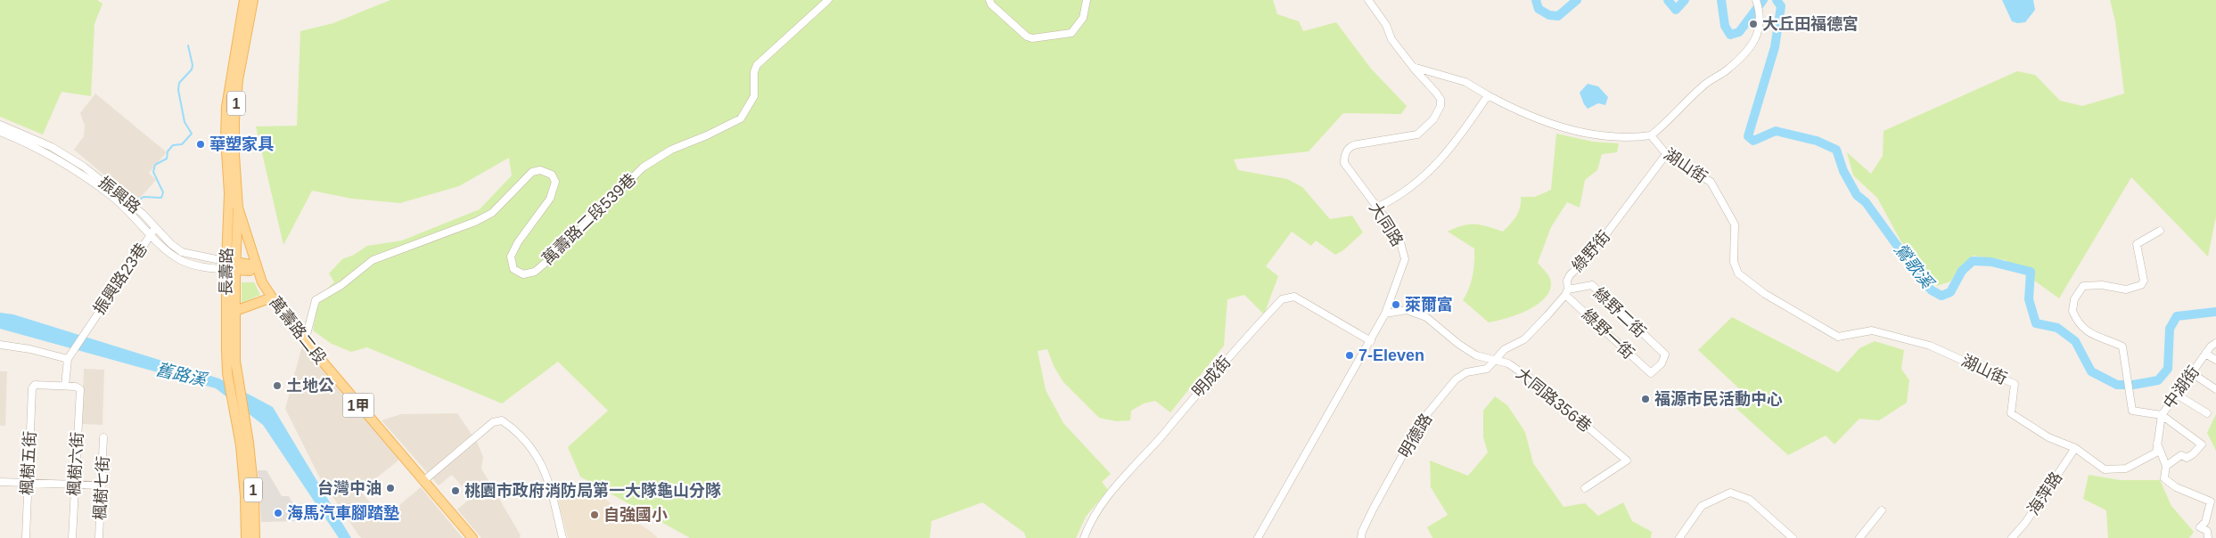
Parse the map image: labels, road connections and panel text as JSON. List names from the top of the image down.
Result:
{
  "streets": {
    "main road": [
      "1",
      "長壽路",
      "萬壽路二段",
      "1甲"
    ],
    "street": [
      "湖山街",
      "振興路",
      "萬壽路二段539巷",
      "大同路",
      "綠野街",
      "振興路23巷",
      "綠野二街",
      "綠野一街",
      "明成街",
      "中湖街",
      "大同路356巷",
      "明德路",
      "楓樹五街",
      "楓樹六街",
      "楓樹七街",
      "海萍路"
    ]
  },
  "crossings": [
    ["1", "長壽路"],
    ["湖山街", "大同路"],
    ["湖山街", "綠野街"],
    ["湖山街", "中湖街"],
    ["湖山街", "海萍路"],
    ["振興路", "長壽路"],
    ["振興路", "振興路23巷"],
    ["萬壽路二段539巷", "萬壽路二段"],
    ["大同路", "明成街"],
    ["大同路", "大同路356巷"],
    ["綠野街", "綠野二街"],
    ["綠野街", "綠野一街"],
    ["綠野街", "大同路356巷"],
    ["綠野街", "明德路"],
    ["長壽路", "萬壽路二段"],
    ["綠野二街", "綠野一街"],
    ["中湖街", "海萍路"],
    ["大同路356巷", "明德路"],
    ["楓樹五街", "楓樹六街"]
  ],
  "water": ["鶯歌溪", "舊路溪"],
  "places": [
    "大丘田福德宮",
    "華塑家具",
    "萊爾富",
    "7-Eleven",
    "土地公",
    "福源市民活動中心",
    "台灣中油",
    "桃園市政府消防局第一大隊龜山分隊",
    "海馬汽車腳踏墊",
    "自強國小"
  ]
}
